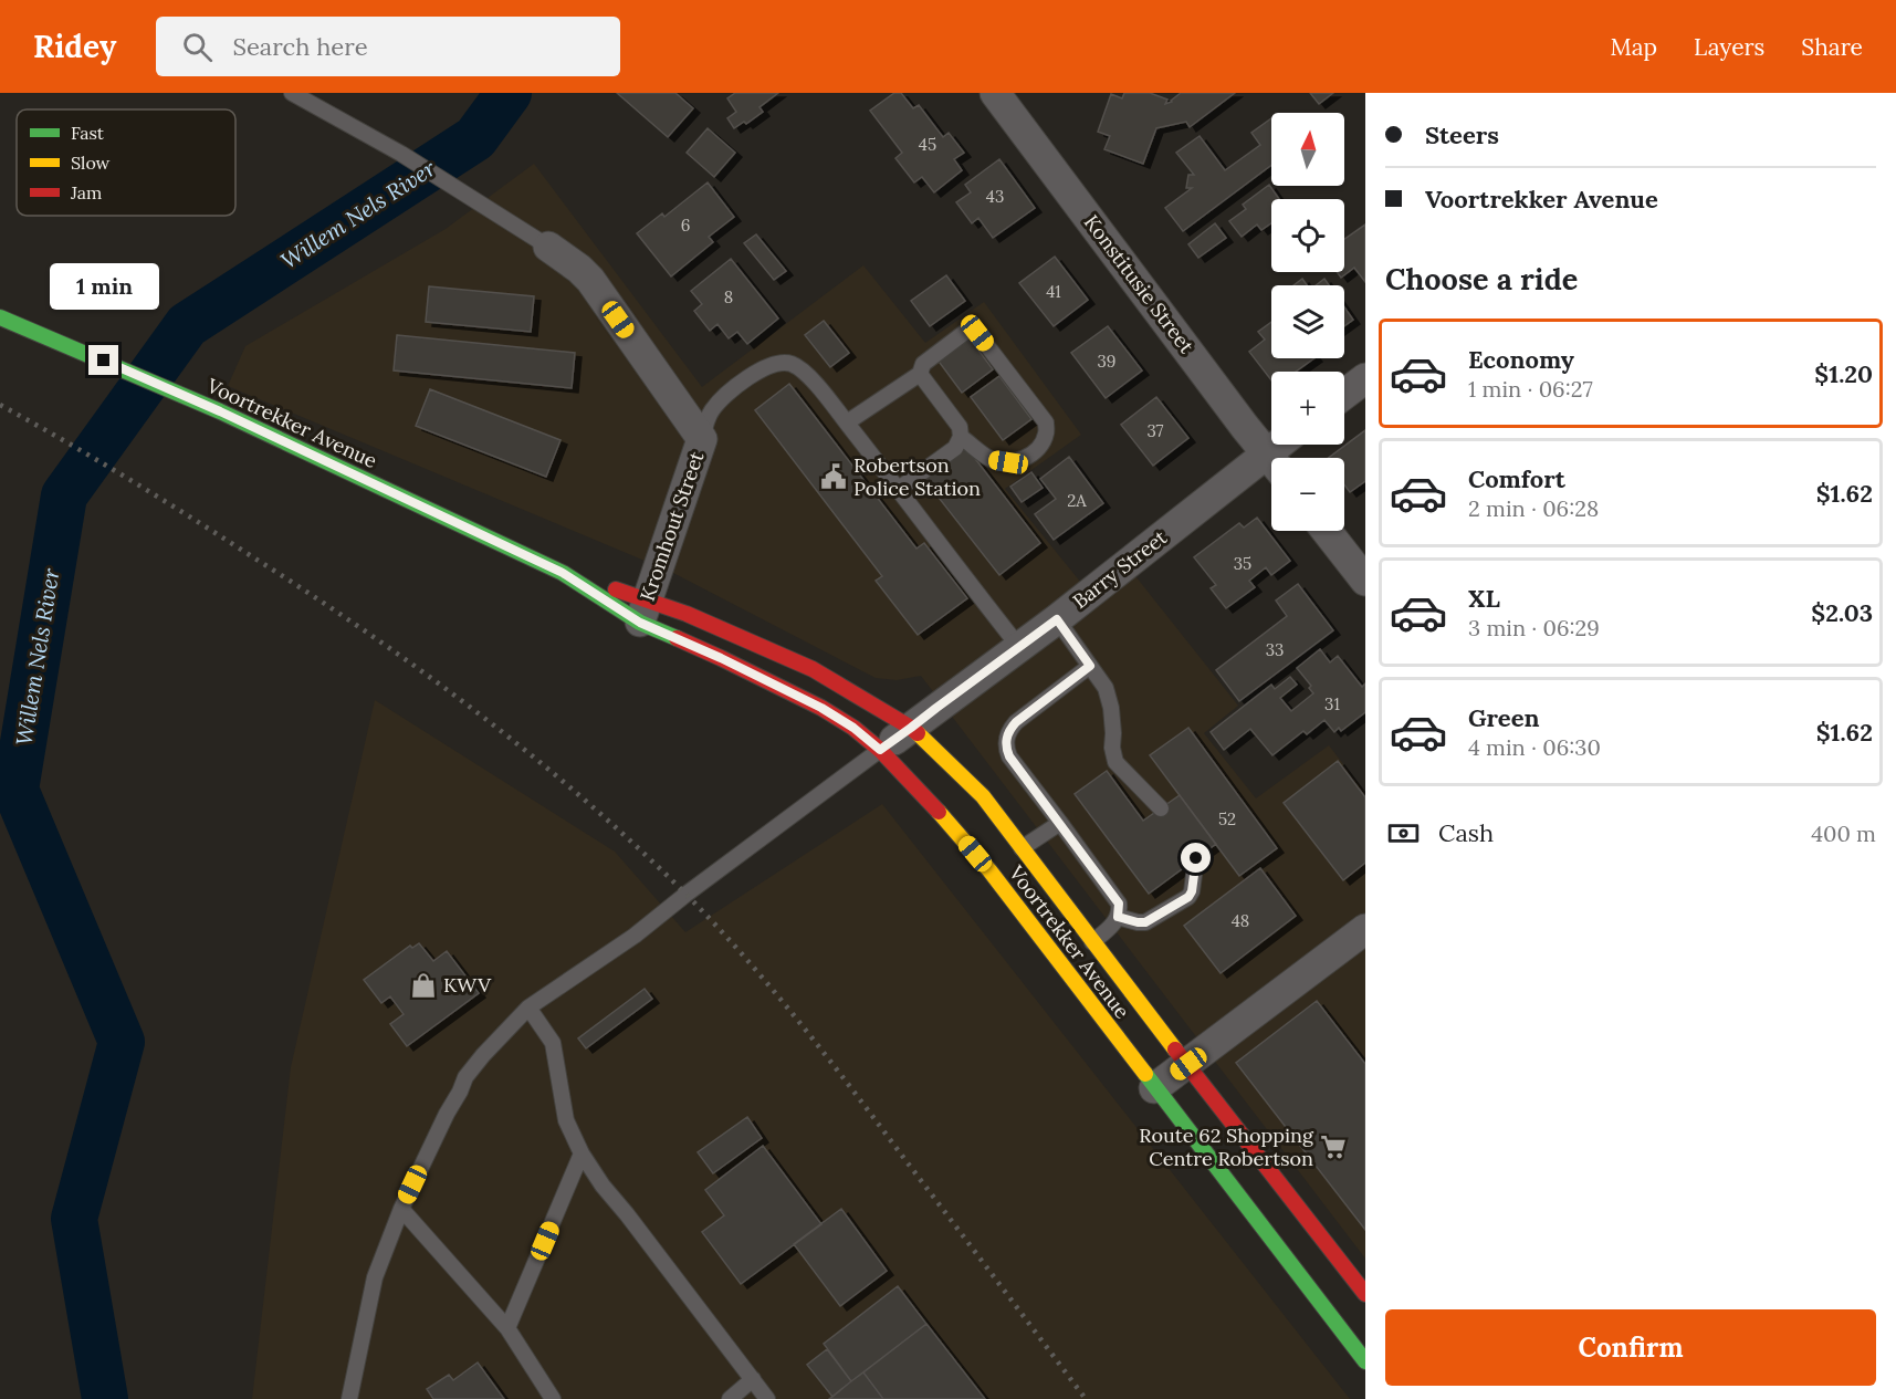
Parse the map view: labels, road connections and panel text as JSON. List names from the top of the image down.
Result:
{
  "streets": {
    "main road": ["Voortrekker Avenue"],
    "street": ["Konstitusie Street", "Kromhout Street", "Barry Street"]
  },
  "crossings": [
    ["Voortrekker Avenue", "Kromhout Street"],
    ["Voortrekker Avenue", "Barry Street"]
  ],
  "water": ["Willem Nels River"],
  "places": {
    "public building": ["Robertson Police Station"],
    "shop": ["KWV"],
    "supermarket": ["Route 62 Shopping Centre Robertson"]
  },
  "house_numbers": [
    "45",
    "43",
    "6",
    "41",
    "8",
    "39",
    "37",
    "2A",
    "35",
    "33",
    "31",
    "52",
    "48"
  ],
  "legend": ["Fast", "Slow", "Jam"],
  "north": "top",
  "page": {
    "header": "Ridey",
    "search": "Search here",
    "nav": ["Map", "Layers", "Share"],
    "banner": ["Steers", "Voortrekker Avenue"],
    "map_buttons": ["+", "−"],
    "heading": "Choose a ride",
    "bubble": "1 min",
    "list": [
      {
        "name": "Economy",
        "note": "1 min · 06:27",
        "value": "$1.20"
      },
      {
        "name": "Comfort",
        "note": "2 min · 06:28",
        "value": "$1.62"
      },
      {
        "name": "XL",
        "note": "3 min · 06:29",
        "value": "$2.03"
      },
      {
        "name": "Green",
        "note": "4 min · 06:30",
        "value": "$1.62"
      }
    ],
    "pay": ["Cash", "400 m"],
    "buttons": "Confirm"
  }
}
